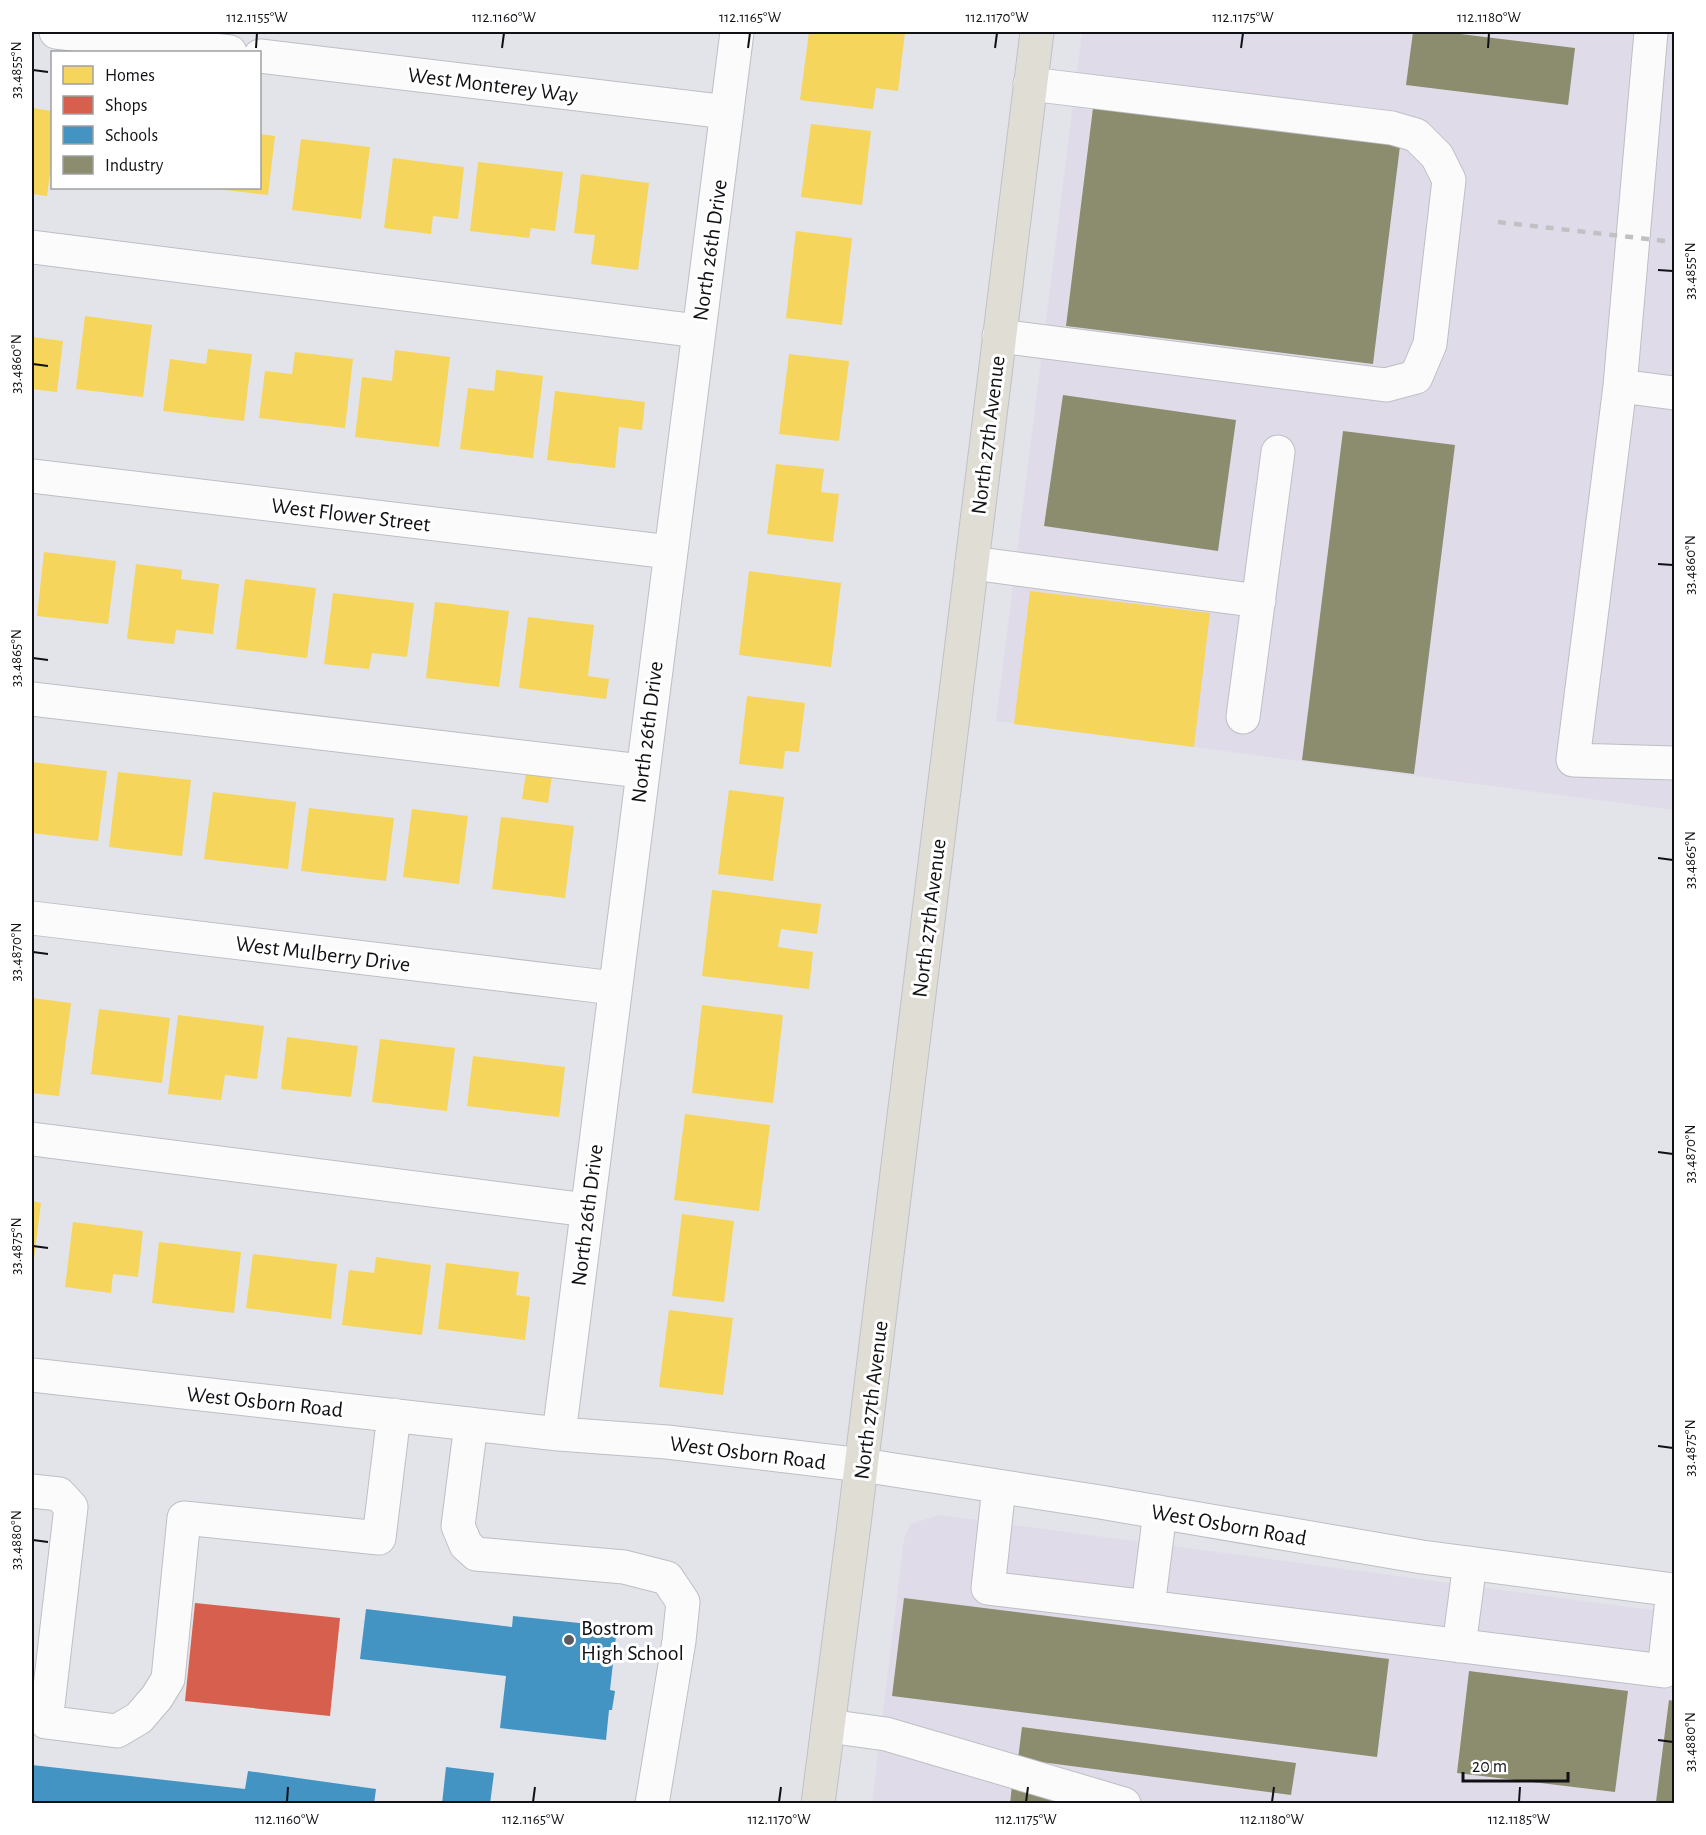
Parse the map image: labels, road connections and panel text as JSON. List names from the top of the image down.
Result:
{
  "streets": {
    "main road": ["North 27th Avenue"],
    "street": [
      "West Monterey Way",
      "North 26th Drive",
      "West Flower Street",
      "West Mulberry Drive",
      "West Osborn Road"
    ]
  },
  "crossings": [
    ["West Monterey Way", "North 26th Drive"],
    ["North 26th Drive", "West Flower Street"],
    ["North 26th Drive", "West Mulberry Drive"],
    ["North 26th Drive", "West Osborn Road"],
    ["North 27th Avenue", "West Osborn Road"]
  ],
  "places": ["Bostrom High School"],
  "legend": [
    "Homes",
    "Shops",
    "Schools",
    "Industry"
  ],
  "scale_bar": "20 m",
  "coordinates": [
    "112.1155°W",
    "112.1160°W",
    "112.1165°W",
    "112.1170°W",
    "112.1175°W",
    "112.1180°W",
    "33.4855°N",
    "33.4860°N",
    "33.4865°N",
    "33.4870°N",
    "33.4875°N",
    "33.4880°N",
    "112.1185°W"
  ]
}
